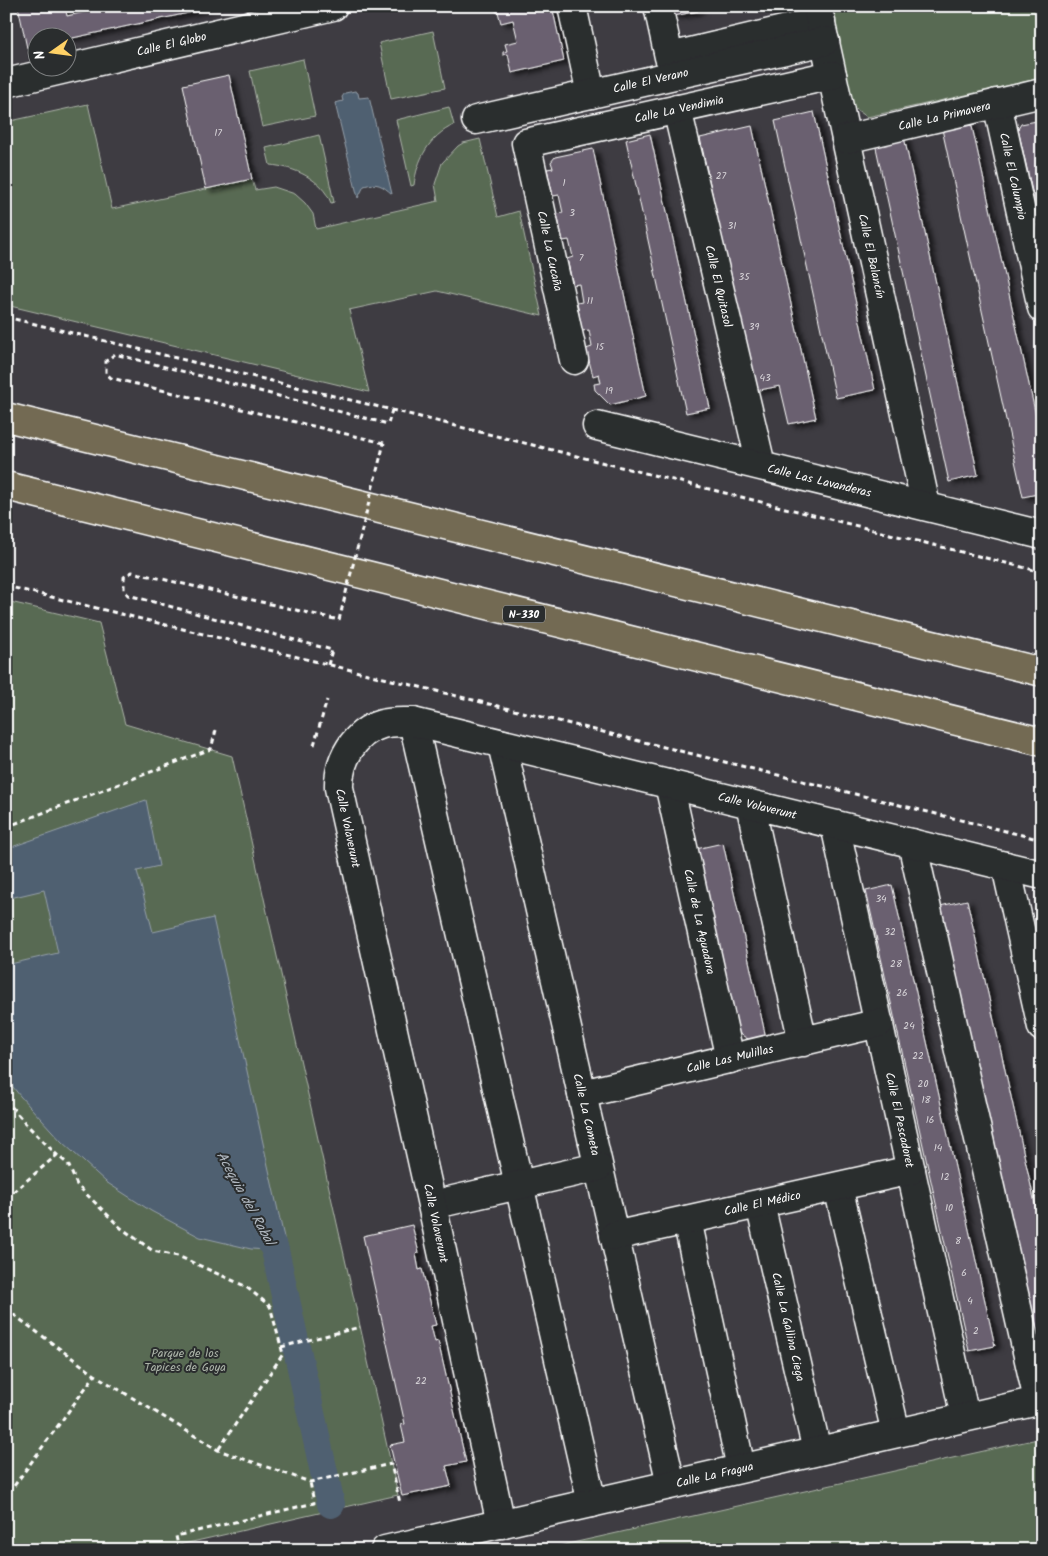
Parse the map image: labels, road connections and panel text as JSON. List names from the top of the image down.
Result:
{
  "streets": {
    "highway": ["N-330"],
    "street": [
      "Calle El Globo",
      "Calle El Verano",
      "Calle La Vendimia",
      "Calle La Primavera",
      "Calle El Columpio",
      "Calle La Cucaña",
      "Calle El Balancín",
      "Calle El Quitasol",
      "Calle Las Lavanderas",
      "Calle Volaverunt",
      "Calle de La Aguadora",
      "Calle Las Mulillas",
      "Calle La Cometa",
      "Calle El Pescadoret",
      "Calle El Médico",
      "Calle La Gallina Ciega",
      "Calle La Fragua"
    ]
  },
  "crossings": [
    ["Calle El Verano", "Calle El Balancín"],
    ["Calle La Vendimia", "Calle La Cucaña"],
    ["Calle La Vendimia", "Calle El Balancín"],
    ["Calle La Vendimia", "Calle El Quitasol"],
    ["Calle La Primavera", "Calle El Columpio"],
    ["Calle La Primavera", "Calle El Balancín"],
    ["Calle El Balancín", "Calle Las Lavanderas"],
    ["Calle El Quitasol", "Calle Las Lavanderas"],
    ["Calle Volaverunt", "Calle de La Aguadora"],
    ["Calle Volaverunt", "Calle La Cometa"],
    ["Calle Volaverunt", "Calle El Pescadoret"],
    ["Calle Volaverunt", "Calle La Fragua"],
    ["Calle de La Aguadora", "Calle Las Mulillas"],
    ["Calle Las Mulillas", "Calle La Cometa"],
    ["Calle Las Mulillas", "Calle El Pescadoret"],
    ["Calle La Cometa", "Calle El Médico"],
    ["Calle La Cometa", "Calle La Fragua"],
    ["Calle El Pescadoret", "Calle El Médico"],
    ["Calle El Pescadoret", "Calle La Fragua"],
    ["Calle El Médico", "Calle La Gallina Ciega"],
    ["Calle La Gallina Ciega", "Calle La Fragua"]
  ],
  "water": ["Acequia del Rabal"],
  "parks": ["Parque de los Tapices de Goya"],
  "house_numbers": [
    "17",
    "27",
    "1",
    "3",
    "31",
    "7",
    "35",
    "11",
    "39",
    "15",
    "43",
    "19",
    "34",
    "32",
    "28",
    "26",
    "24",
    "22",
    "20",
    "18",
    "16",
    "14",
    "12",
    "10",
    "8",
    "6",
    "4",
    "2",
    "22"
  ],
  "north": "left"
}
